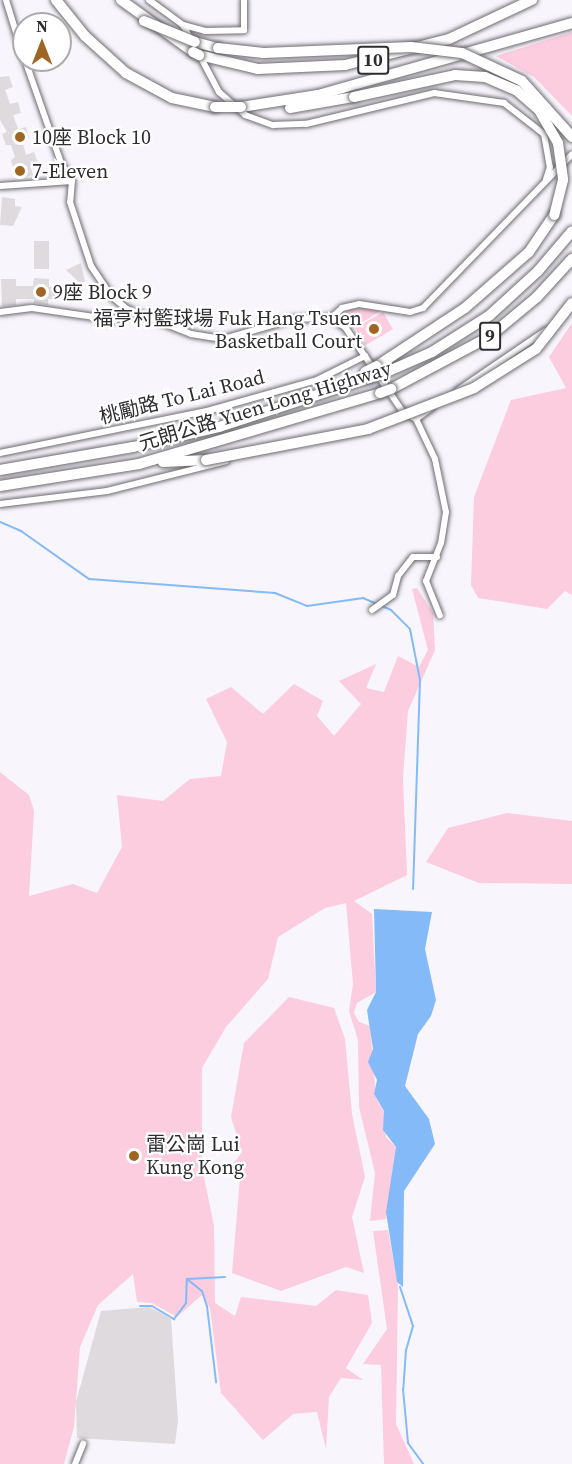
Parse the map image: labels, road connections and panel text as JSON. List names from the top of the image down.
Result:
{
  "streets": {
    "highway": ["10", "9", "元朗公路 Yuen Long Highway"],
    "street": ["桃勵路 To Lai Road"]
  },
  "places": [
    "10座 Block 10",
    "7-Eleven",
    "9座 Block 9",
    "福亨村籃球場 Fuk Hang Tsuen Basketball Court",
    "雷公崗 Lui Kung Kong"
  ],
  "north": "top"
}
